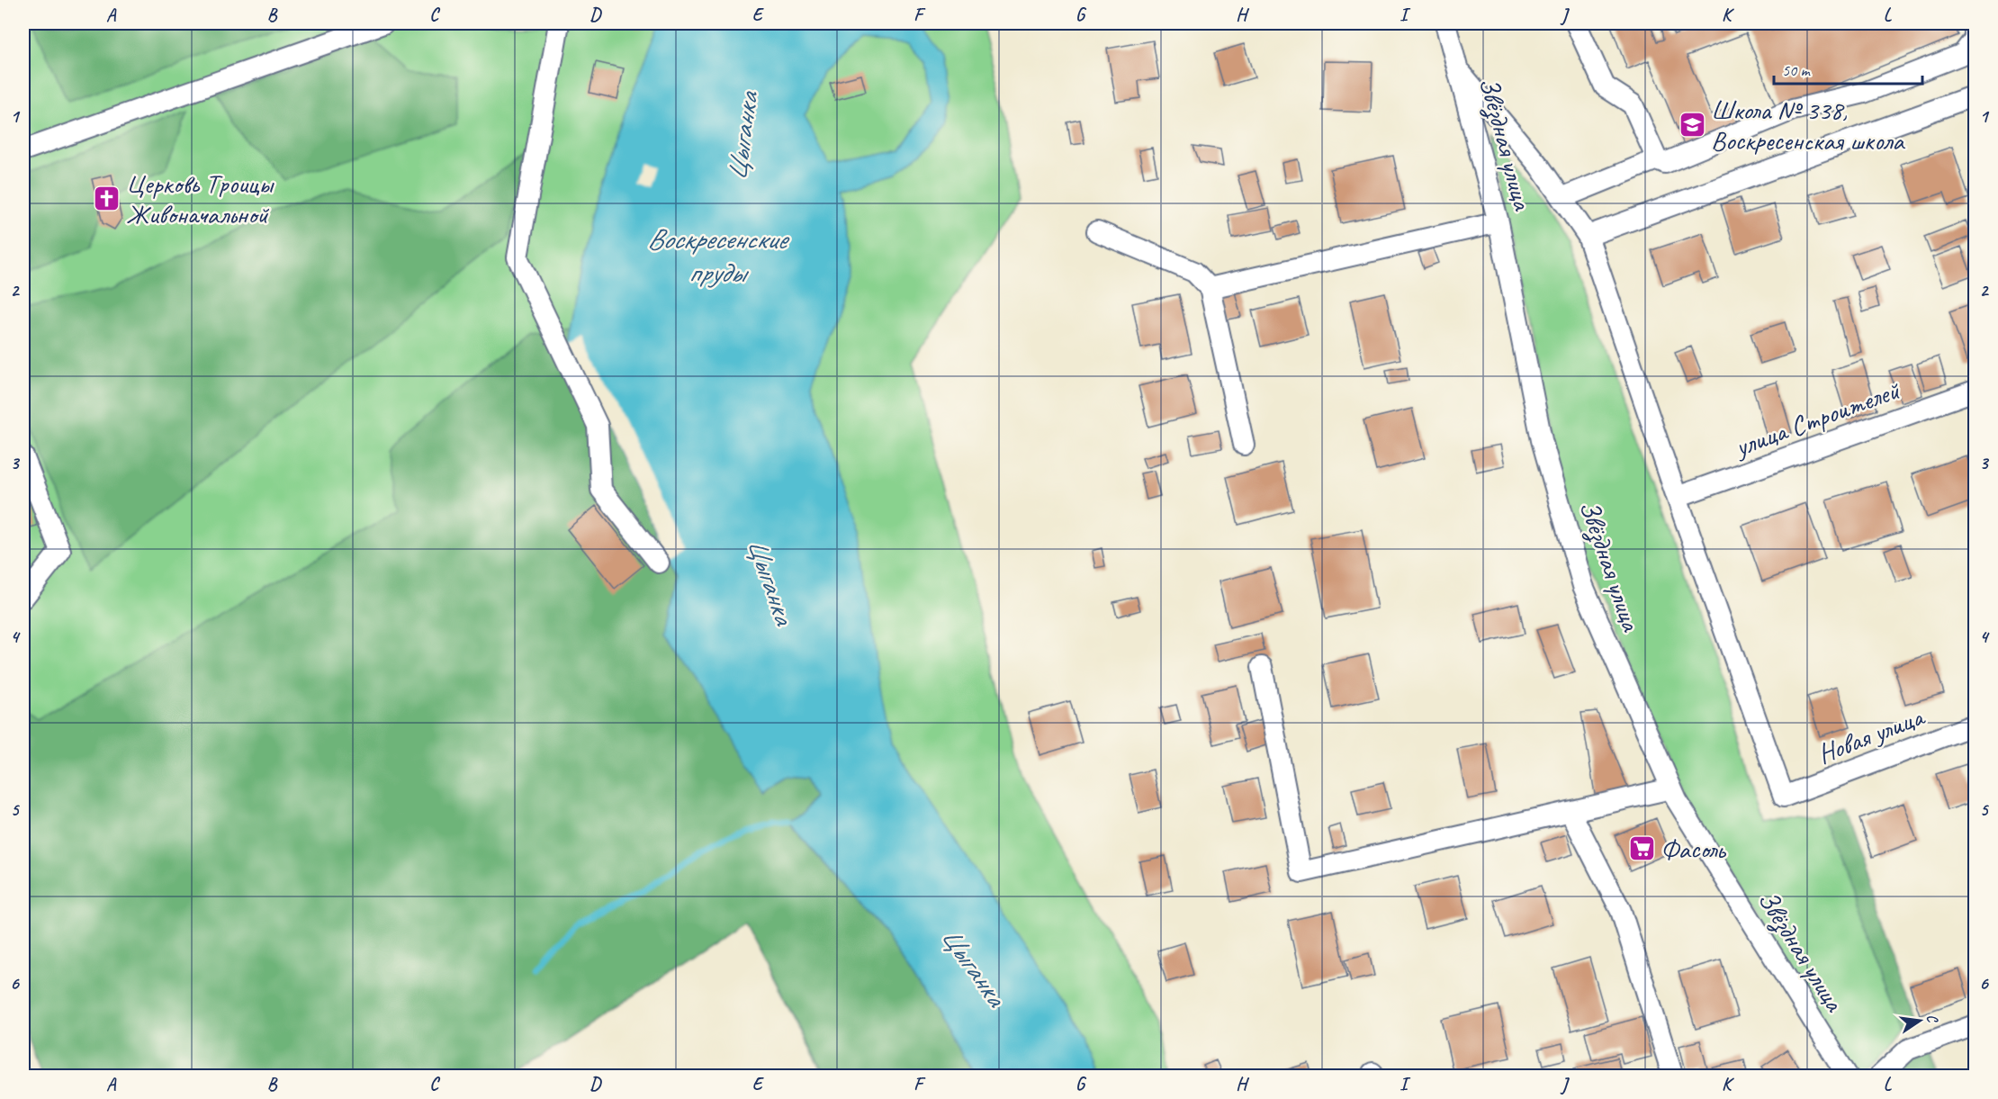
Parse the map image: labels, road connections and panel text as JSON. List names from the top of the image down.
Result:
{
  "streets": {
    "street": ["Звёздная улица", "улица Строителей", "Новая улица"]
  },
  "crossings": [
    ["улица Строителей", "Новая улица"]
  ],
  "water": ["Цыганка", "Воскресенские пруды"],
  "places": {
    "school or university": ["Школа № 338, Воскресенская школа"],
    "church": ["Церковь Троицы Живоначальной"],
    "supermarket": ["Фасоль"]
  },
  "scale_bar": "50 m",
  "north": "right",
  "grid": {
    "columns": [
      "A",
      "B",
      "C",
      "D",
      "E",
      "F",
      "G",
      "H",
      "I",
      "J",
      "K",
      "L"
    ],
    "rows": [
      "1",
      "2",
      "3",
      "4",
      "5",
      "6"
    ]
  }
}
